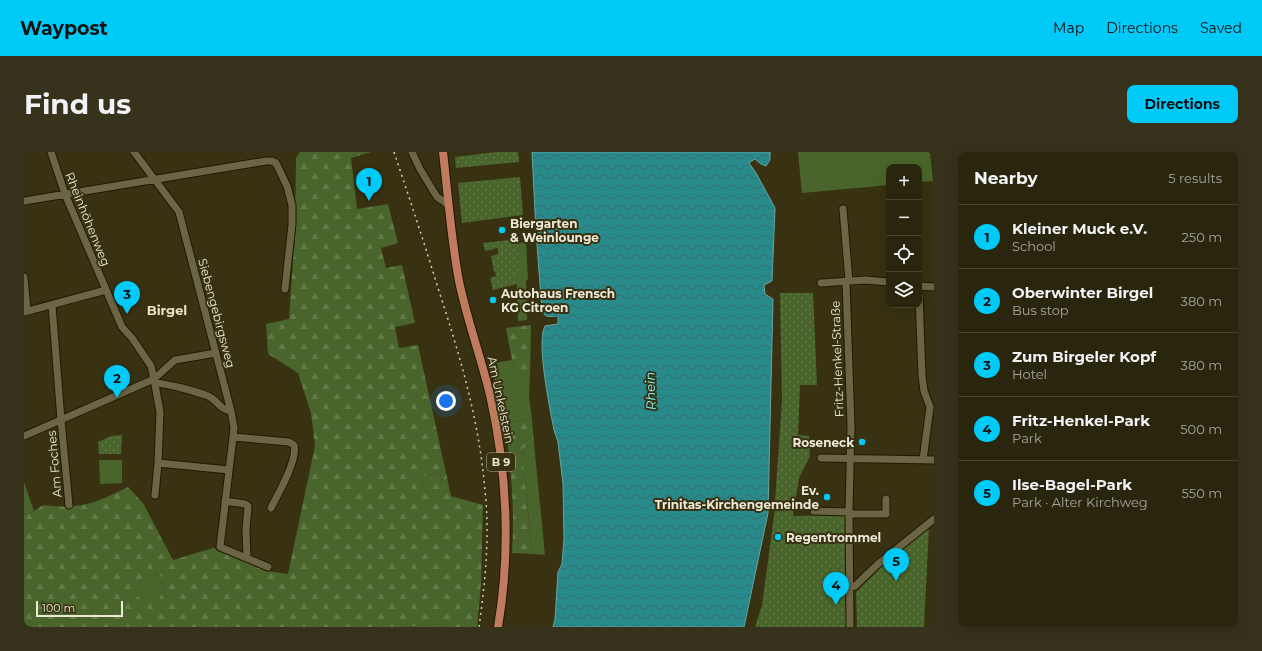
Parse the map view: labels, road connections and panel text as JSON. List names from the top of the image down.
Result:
{
  "streets": {
    "main road": ["Am Unkelstein", "B 9"],
    "street": [
      "Rheinhöhenweg",
      "Siebengebirgsweg",
      "Fritz-Henkel-Straße",
      "Am Foches"
    ]
  },
  "crossings": [
    ["Am Unkelstein", "B 9"]
  ],
  "districts": ["Birgel"],
  "water": ["Rhein"],
  "places": [
    "Biergarten & Weinlounge",
    "Autohaus Frensch KG Citroen",
    "Roseneck",
    "Ev. Trinitas-Kirchengemeinde",
    "Regentrommel"
  ],
  "scale_bar": "100 m",
  "page": {
    "header": "Waypost",
    "nav": ["Map", "Directions", "Saved"],
    "buttons": "Directions",
    "title": "Find us",
    "heading": ["Nearby", "5 results"],
    "map_buttons": ["+", "−"],
    "pins": [
      "1",
      "3",
      "2",
      "5",
      "4"
    ],
    "list": [
      {
        "mark": "1",
        "name": "Kleiner Muck e.V.",
        "note": "School",
        "value": "250 m"
      },
      {
        "mark": "2",
        "name": "Oberwinter Birgel",
        "note": "Bus stop",
        "value": "380 m"
      },
      {
        "mark": "3",
        "name": "Zum Birgeler Kopf",
        "note": "Hotel",
        "value": "380 m"
      },
      {
        "mark": "4",
        "name": "Fritz-Henkel-Park",
        "note": "Park",
        "value": "500 m"
      },
      {
        "mark": "5",
        "name": "Ilse-Bagel-Park",
        "note": "Park · Alter Kirchweg",
        "value": "550 m"
      }
    ],
    "scale": "100 m"
  }
}
